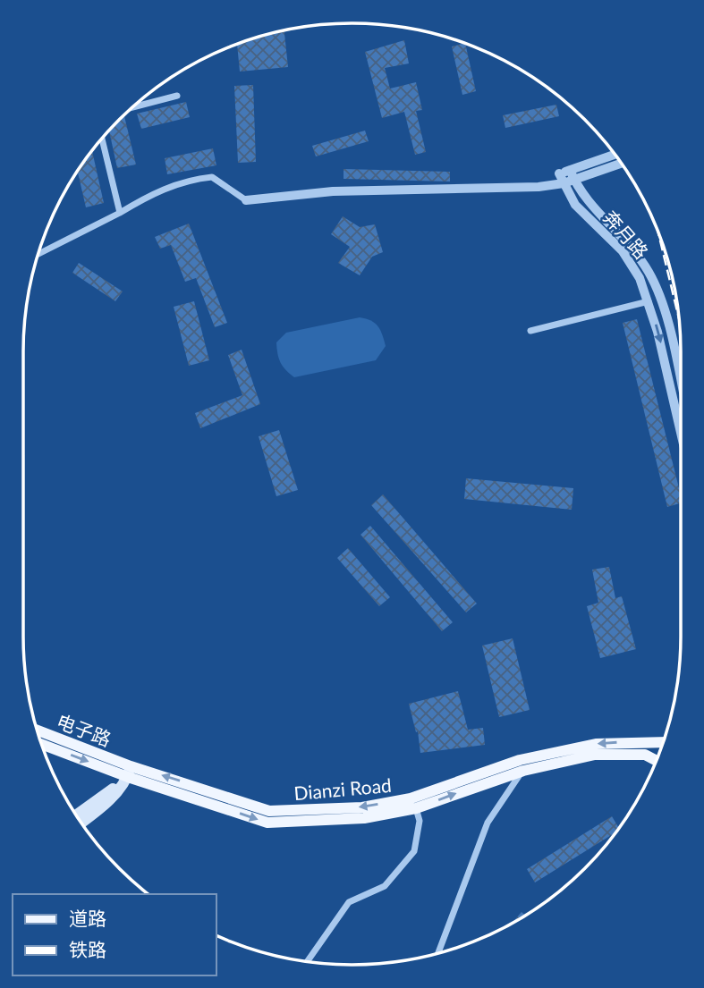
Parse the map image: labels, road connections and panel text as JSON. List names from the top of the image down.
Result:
{
  "streets": {
    "main road": ["电子路", "Dianzi Road"],
    "street": ["奔月路"]
  },
  "crossings": [
    ["电子路", "Dianzi Road"]
  ],
  "legend": ["道路", "铁路"]
}
